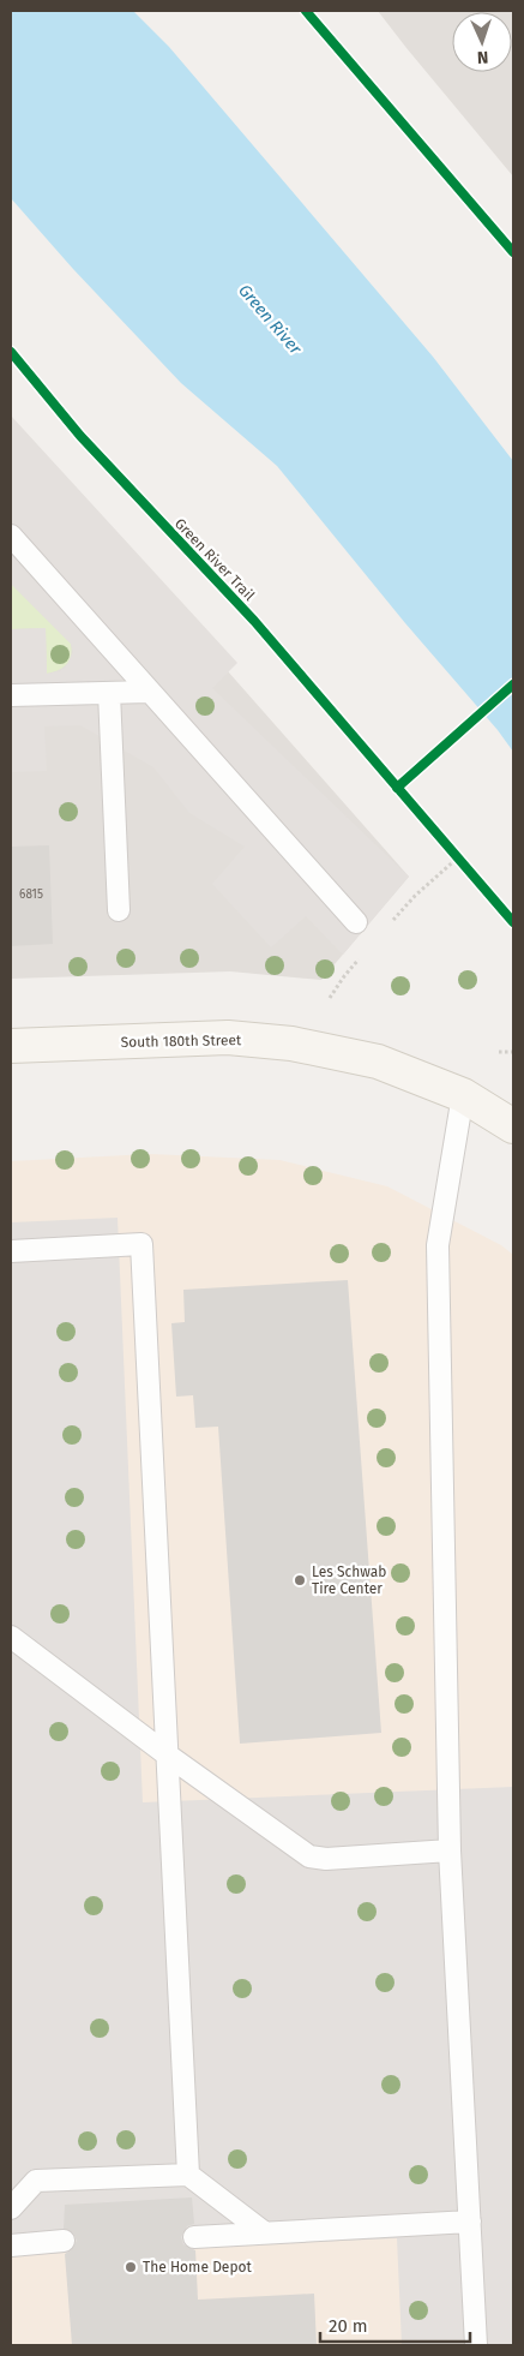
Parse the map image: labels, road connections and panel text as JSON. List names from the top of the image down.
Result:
{
  "streets": {
    "main road": ["South 180th Street"],
    "cycle path": ["Green River Trail"]
  },
  "water": ["Green River"],
  "places": ["Les Schwab Tire Center", "The Home Depot"],
  "house_numbers": ["6815"],
  "scale_bar": "20 m",
  "north": "bottom"
}
